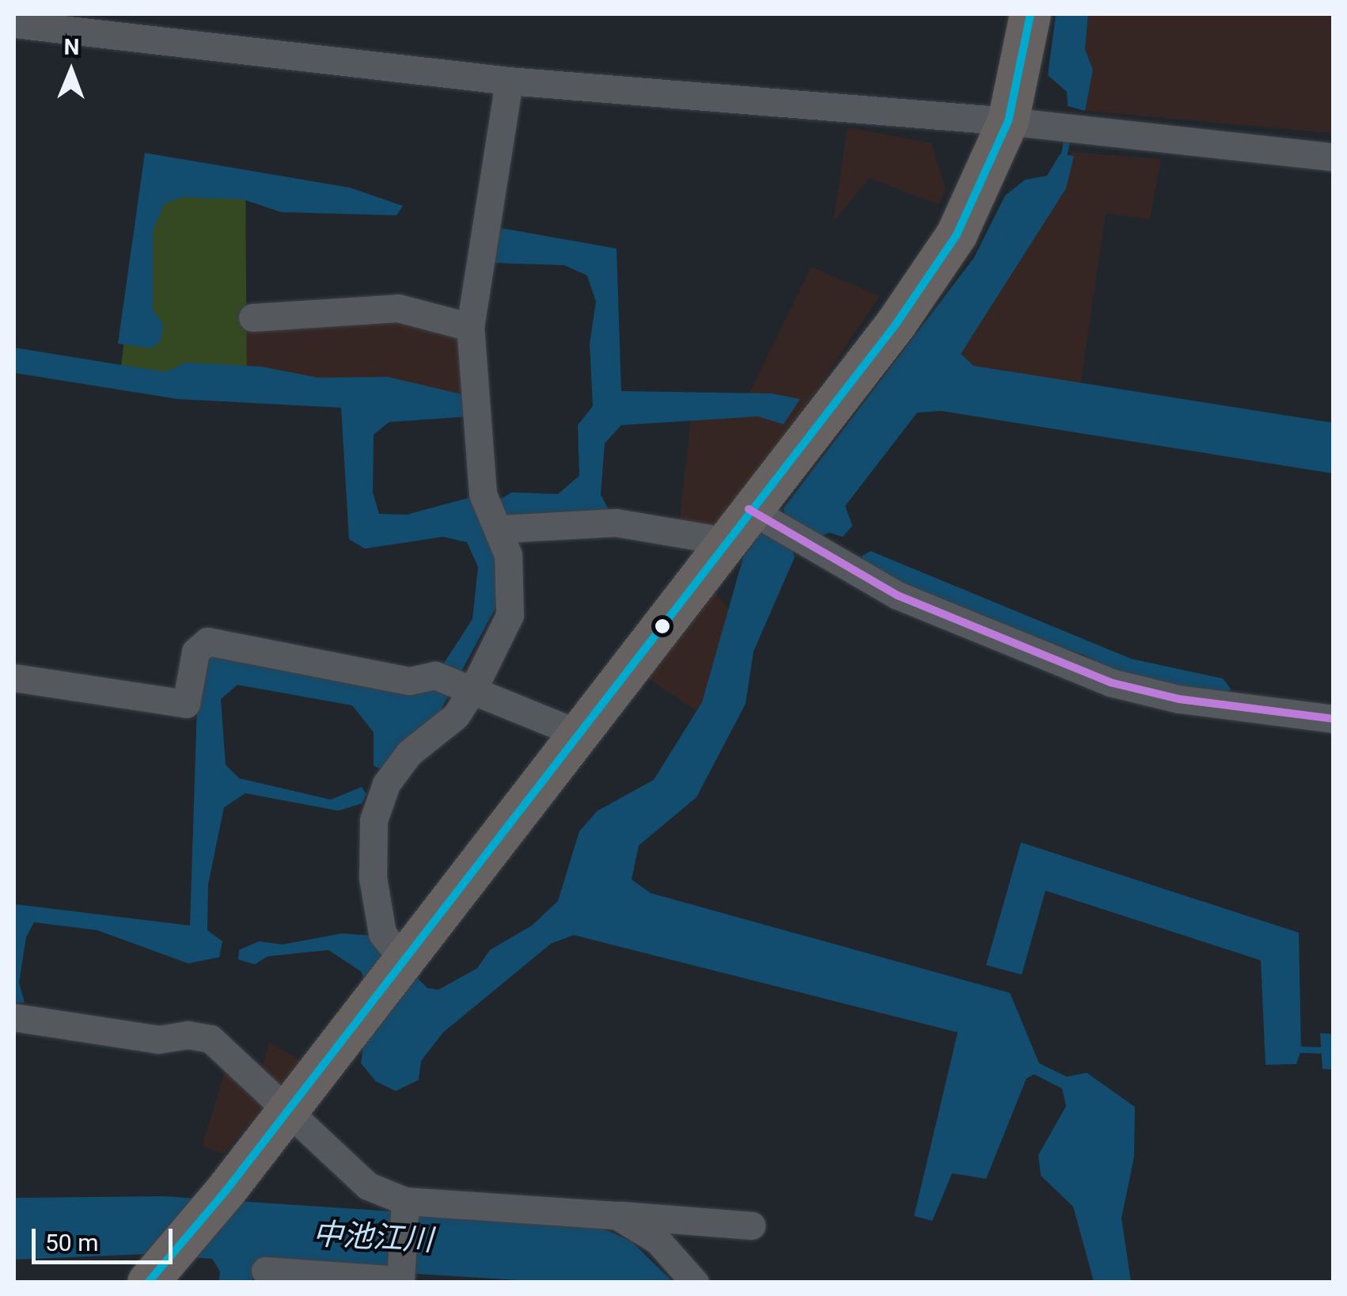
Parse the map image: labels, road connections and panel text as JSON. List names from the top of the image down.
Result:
{
  "water": ["中池江川"],
  "scale_bar": "50 m",
  "north": "top"
}
